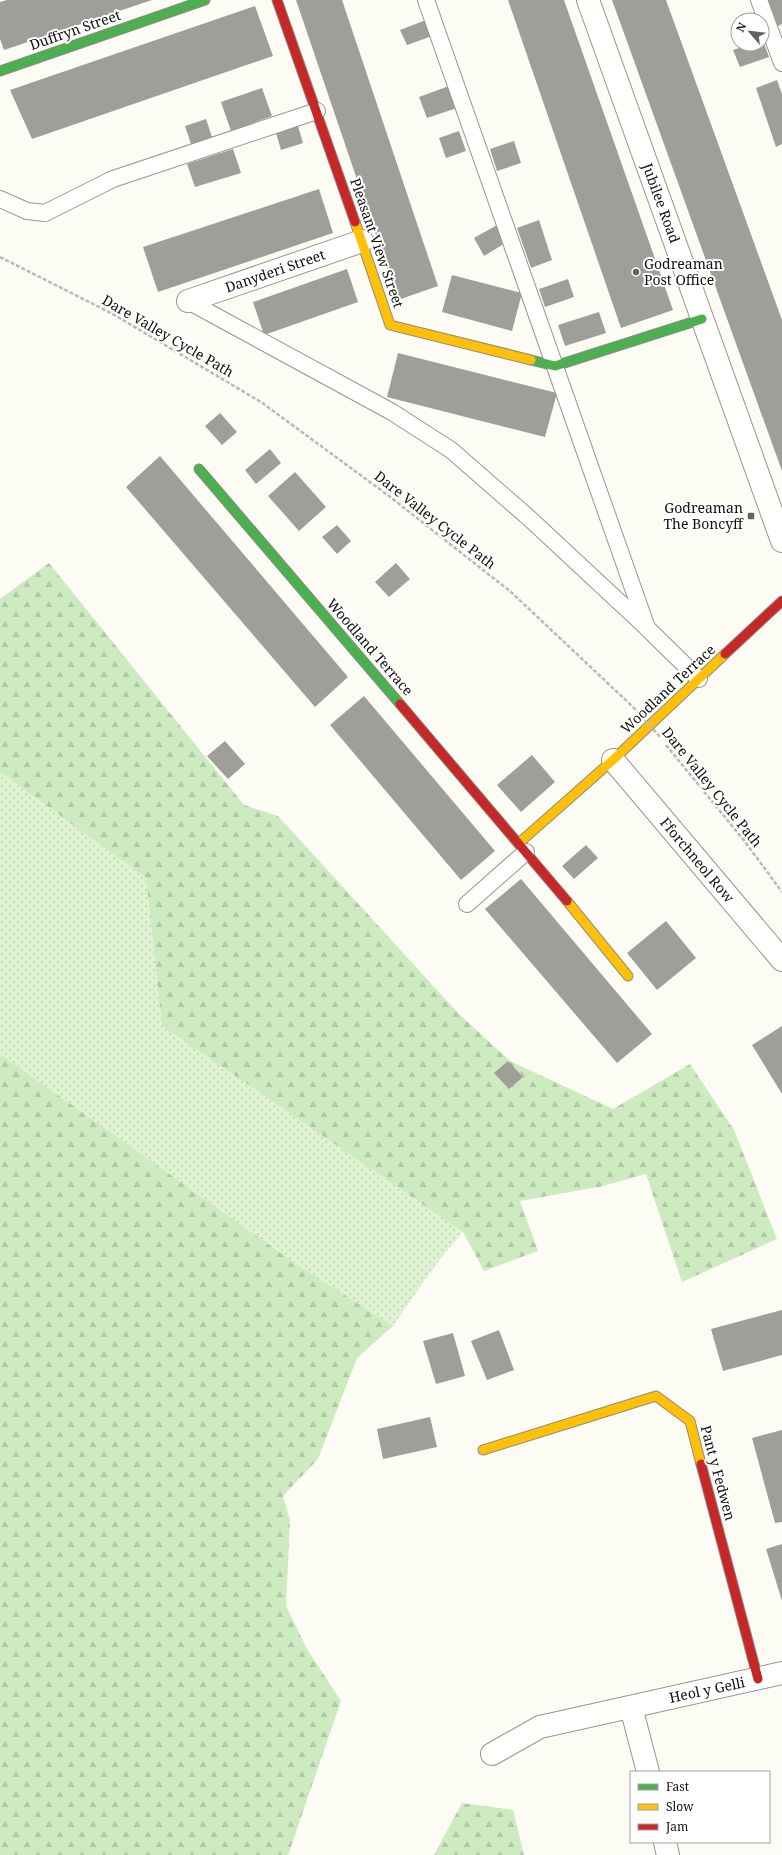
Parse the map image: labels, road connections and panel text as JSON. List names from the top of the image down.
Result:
{
  "streets": {
    "street": [
      "Duffryn Street",
      "Jubilee Road",
      "Pleasant View Street",
      "Danyderi Street",
      "Woodland Terrace",
      "Fforchneol Row",
      "Pant y Fedwen",
      "Heol y Gelli"
    ],
    "path": ["Dare Valley Cycle Path"]
  },
  "crossings": [
    ["Pleasant View Street", "Danyderi Street"],
    ["Woodland Terrace", "Fforchneol Row"],
    ["Pant y Fedwen", "Heol y Gelli"]
  ],
  "places": {
    "other": ["Godreaman Post Office"],
    "transit": ["Godreaman The Boncyff"]
  },
  "legend": ["Fast", "Slow", "Jam"],
  "north": "top left"
}
